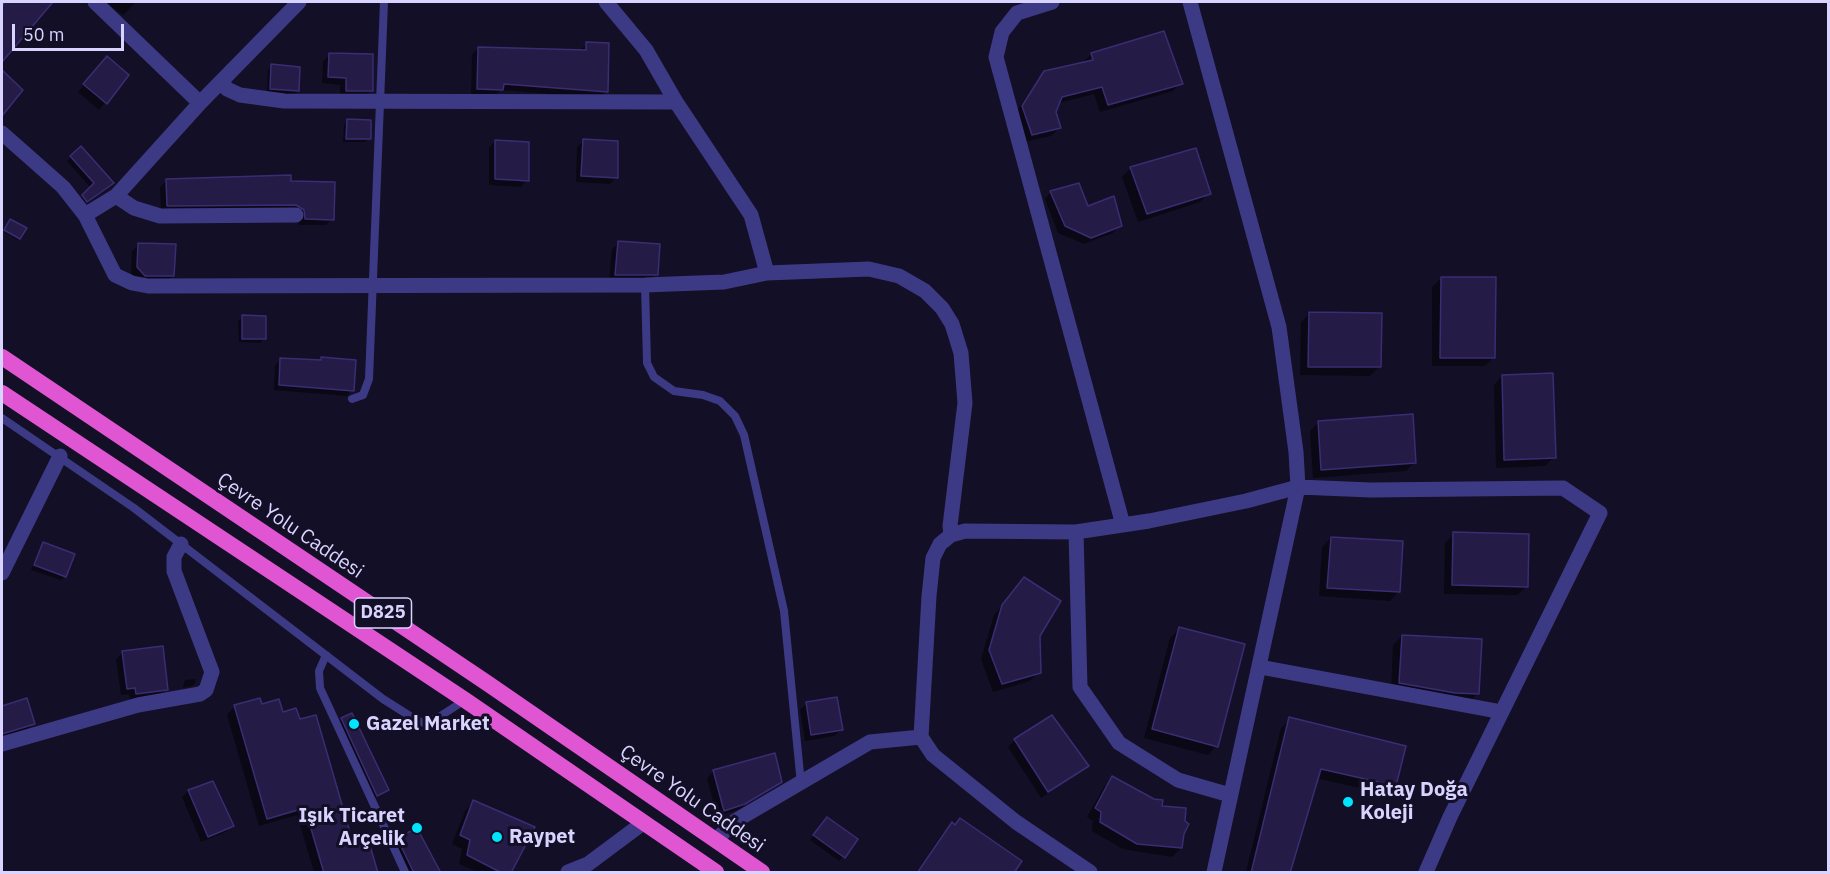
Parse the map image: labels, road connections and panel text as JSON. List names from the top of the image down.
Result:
{
  "streets": {
    "highway": ["Çevre Yolu Caddesi", "D825"]
  },
  "places": [
    "Gazel Market",
    "Hatay Doğa Koleji",
    "Işık Ticaret Arçelik",
    "Raypet"
  ],
  "scale_bar": "50 m"
}
